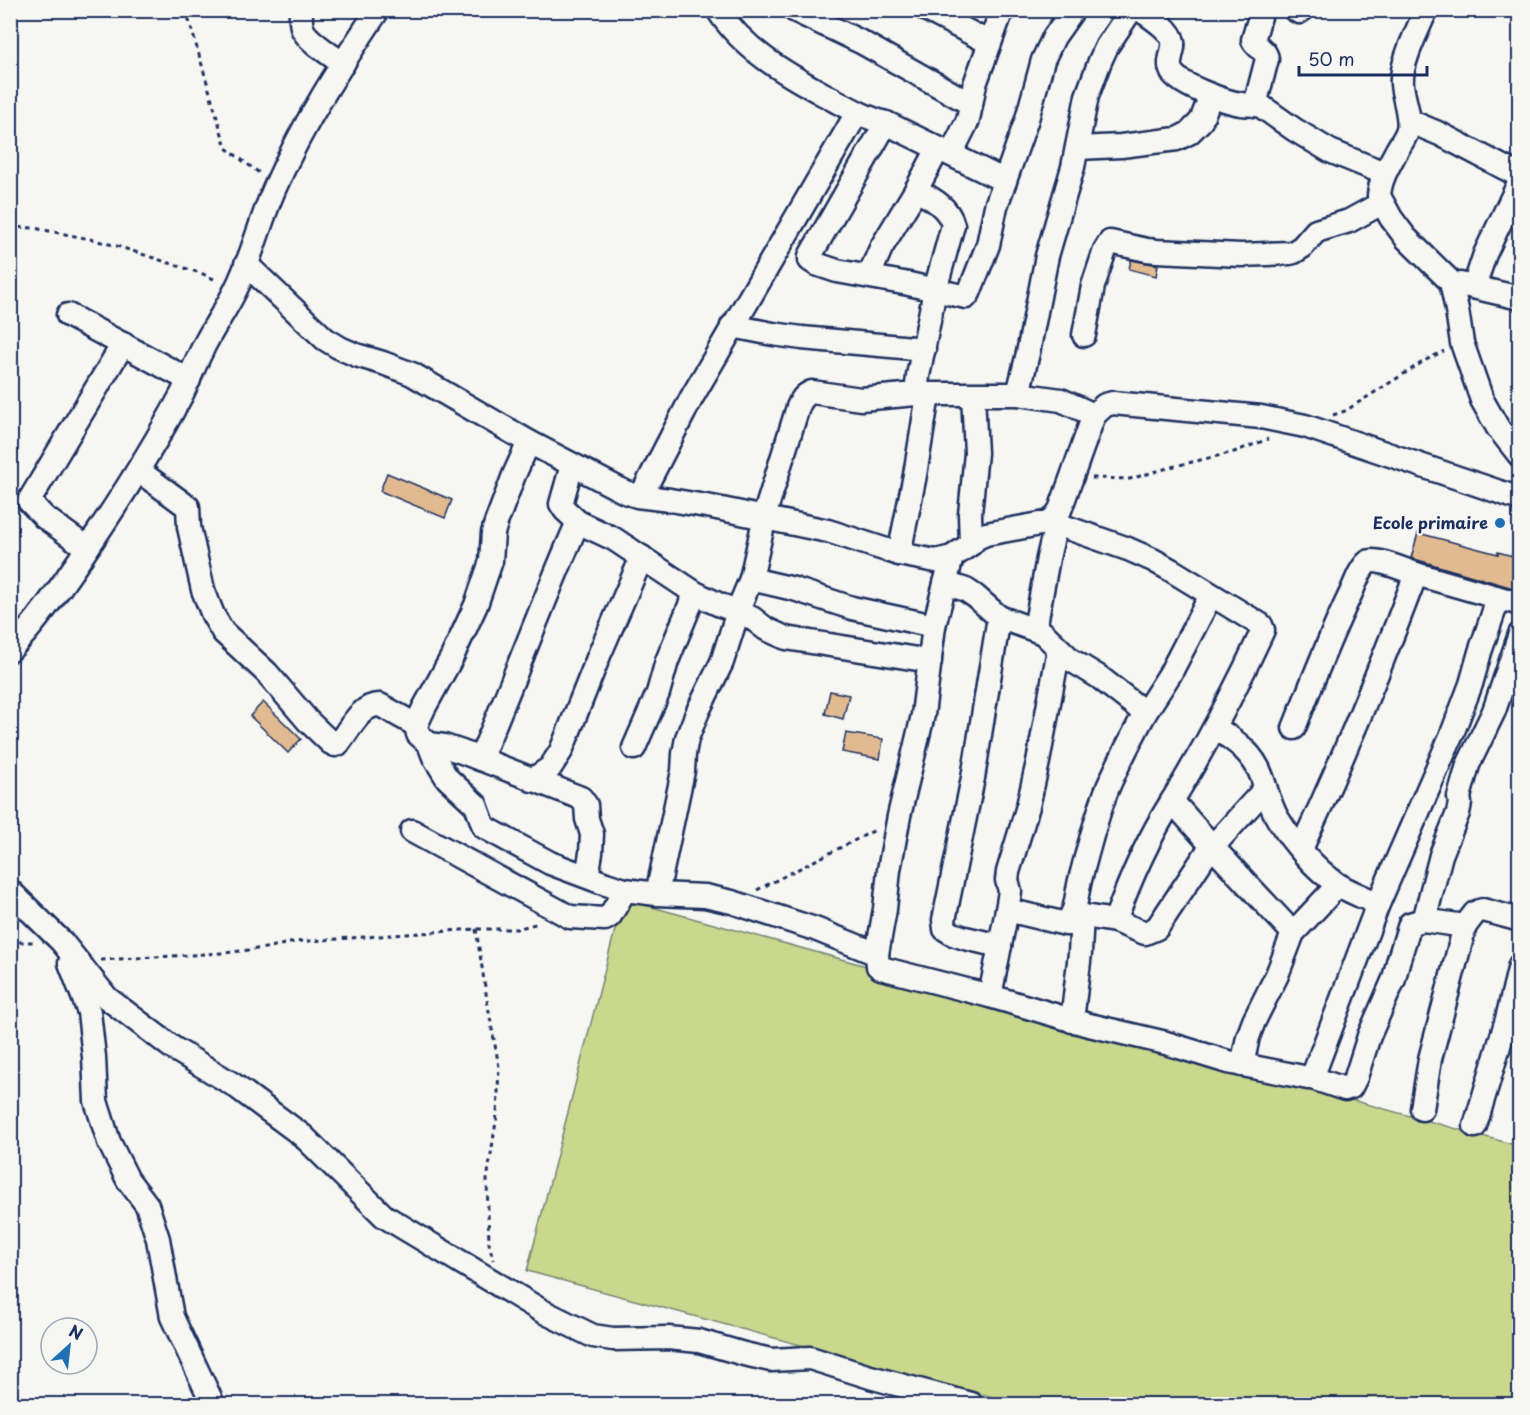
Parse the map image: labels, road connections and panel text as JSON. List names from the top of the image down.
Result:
{
  "places": ["Ecole primaire"],
  "scale_bar": "50 m",
  "north": "top right"
}
